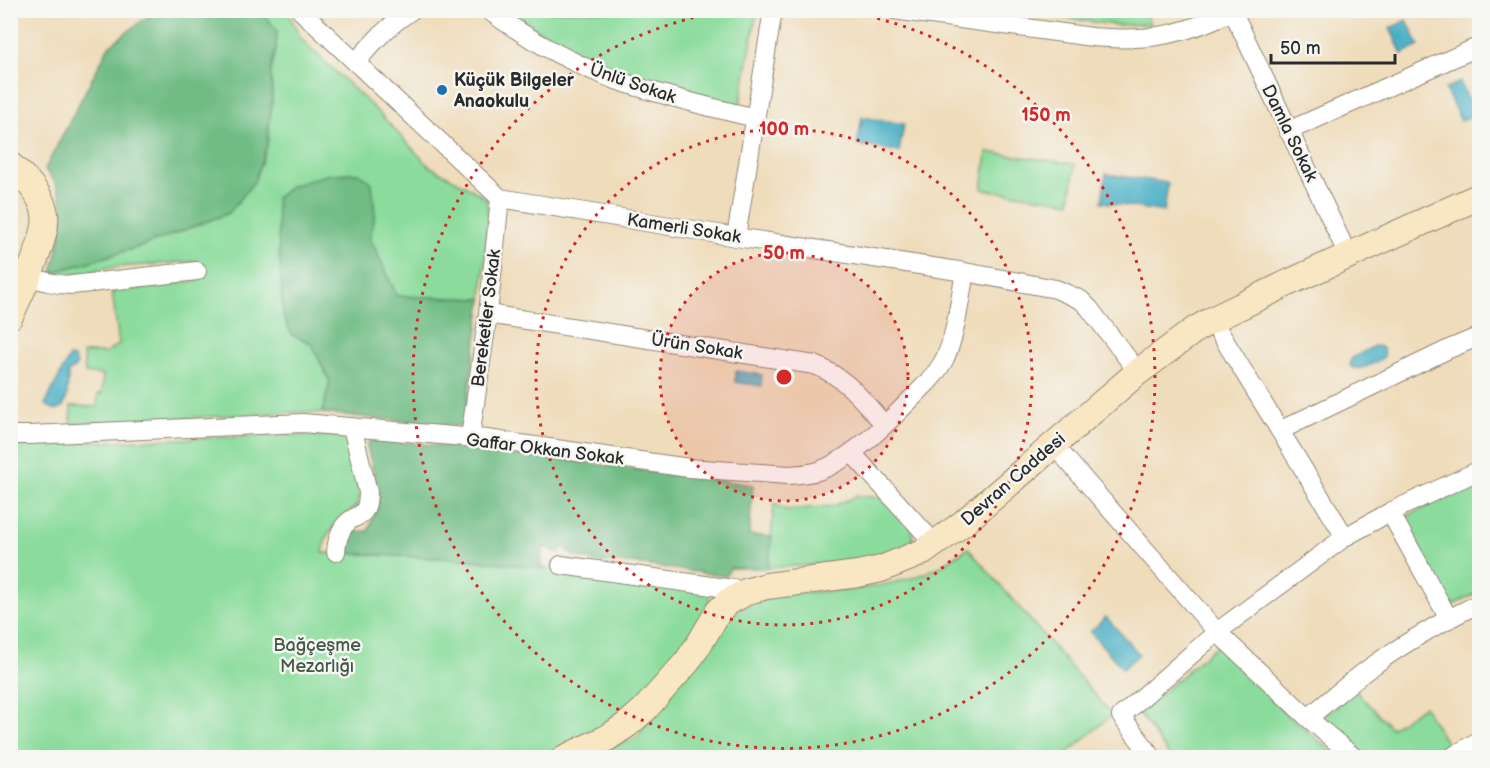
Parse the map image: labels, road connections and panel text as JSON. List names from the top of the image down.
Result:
{
  "streets": {
    "main road": ["Devran Caddesi"],
    "street": [
      "Ünlü Sokak",
      "Damla Sokak",
      "Kamerli Sokak",
      "Bereketler Sokak",
      "Ürün Sokak",
      "Gaffar Okkan Sokak"
    ]
  },
  "crossings": [
    ["Damla Sokak", "Devran Caddesi"],
    ["Kamerli Sokak", "Bereketler Sokak"],
    ["Kamerli Sokak", "Gaffar Okkan Sokak"],
    ["Kamerli Sokak", "Devran Caddesi"],
    ["Bereketler Sokak", "Ürün Sokak"],
    ["Bereketler Sokak", "Gaffar Okkan Sokak"],
    ["Ürün Sokak", "Gaffar Okkan Sokak"]
  ],
  "parks": ["Bağçeşme Mezarlığı"],
  "places": ["Küçük Bilgeler Anaokulu"],
  "scale_bar": "50 m",
  "rings": ["150 m", "100 m", "50 m"]
}
